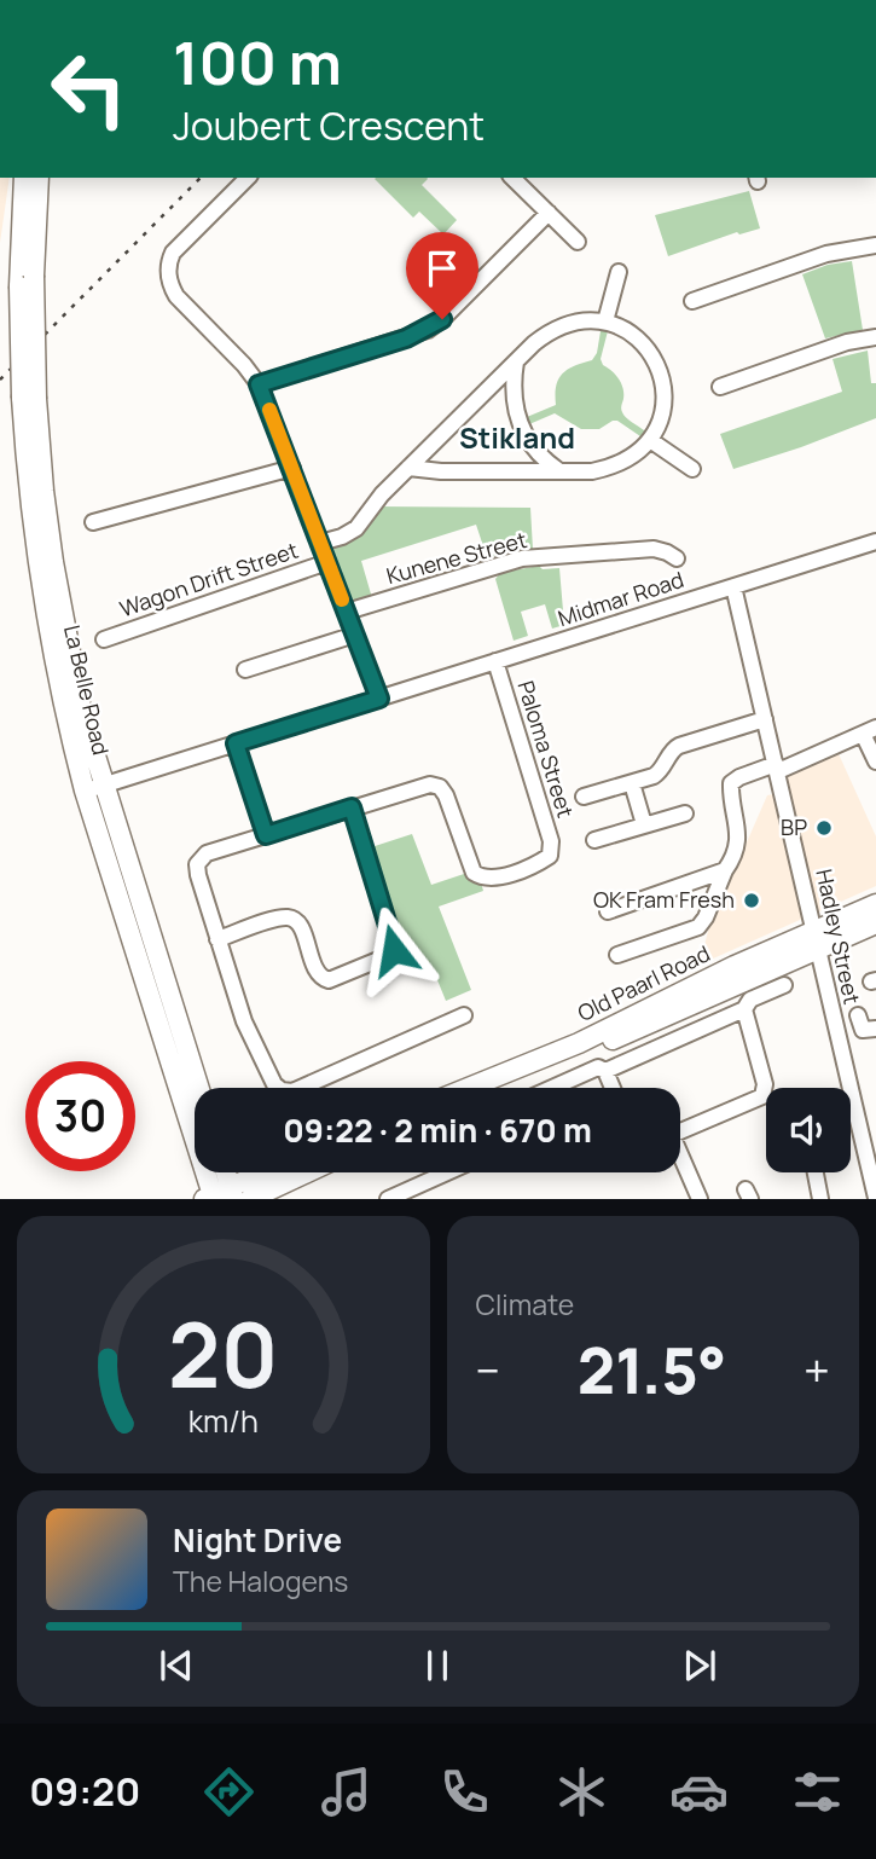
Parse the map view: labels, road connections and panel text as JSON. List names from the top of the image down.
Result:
{
  "streets": {
    "main road": ["La Belle Road", "Old Paarl Road"],
    "street": [
      "Kunene Street",
      "Wagon Drift Street",
      "Midmar Road",
      "Paloma Street",
      "Hadley Street"
    ]
  },
  "crossings": [
    ["Midmar Road", "La Belle Road"],
    ["Midmar Road", "Paloma Street"],
    ["Midmar Road", "Hadley Street"],
    ["Hadley Street", "Old Paarl Road"]
  ],
  "districts": ["Stikland"],
  "places": ["BP", "OK Fram Fresh"],
  "page": {
    "turn": ["100 m", "Joubert Crescent"],
    "limit": "30",
    "trip": "09:22 · 2 min · 670 m",
    "tile": "Climate",
    "heat": ["−", "21.5°", "+"],
    "song": ["Night Drive", "The Halogens"],
    "tabs": "09:20",
    "gauge": ["20", "km/h"]
  }
}
